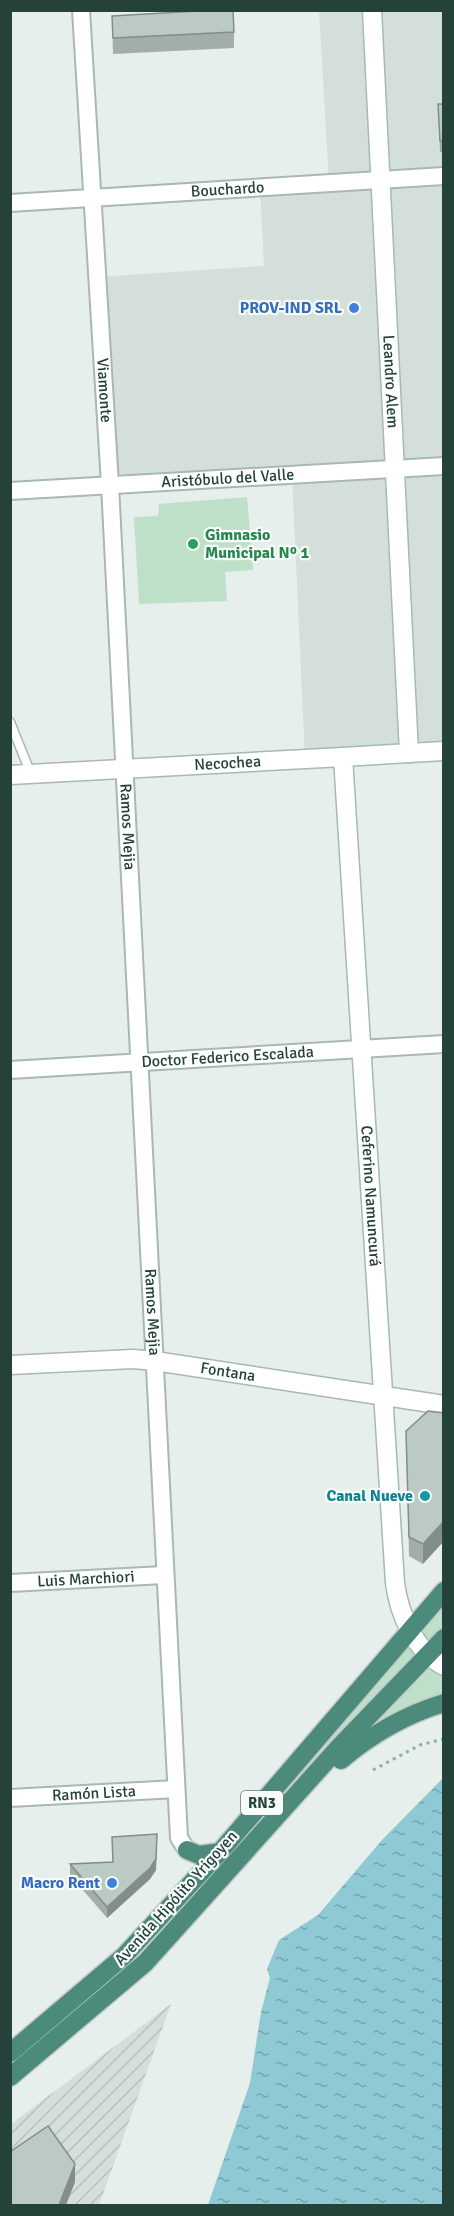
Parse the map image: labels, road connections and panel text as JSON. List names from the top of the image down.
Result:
{
  "streets": {
    "highway": ["RN3", "Avenida Hipólito Yrigoyen"],
    "main road": [
      "Leandro Alem",
      "Necochea",
      "Ceferino Namuncurá",
      "Fontana"
    ],
    "street": [
      "Bouchardo",
      "Viamonte",
      "Aristóbulo del Valle",
      "Ramos Mejia",
      "Doctor Federico Escalada",
      "Luis Marchiori",
      "Ramón Lista"
    ]
  },
  "crossings": [
    ["Bouchardo", "Leandro Alem"],
    ["Bouchardo", "Viamonte"],
    ["Leandro Alem", "Aristóbulo del Valle"],
    ["Leandro Alem", "Necochea"],
    ["Viamonte", "Aristóbulo del Valle"],
    ["Viamonte", "Necochea"],
    ["Viamonte", "Ramos Mejia"],
    ["Necochea", "Ramos Mejia"],
    ["Necochea", "Ceferino Namuncurá"],
    ["Ramos Mejia", "Doctor Federico Escalada"],
    ["Ramos Mejia", "Fontana"],
    ["Ramos Mejia", "Luis Marchiori"],
    ["Ramos Mejia", "Ramón Lista"],
    ["Doctor Federico Escalada", "Ceferino Namuncurá"],
    ["Ceferino Namuncurá", "Fontana"],
    ["Ceferino Namuncurá", "Avenida Hipólito Yrigoyen"],
    ["RN3", "Avenida Hipólito Yrigoyen"]
  ],
  "places": [
    "PROV-IND SRL",
    "Gimnasio Municipal Nº 1",
    "Canal Nueve",
    "Macro Rent"
  ]
}
